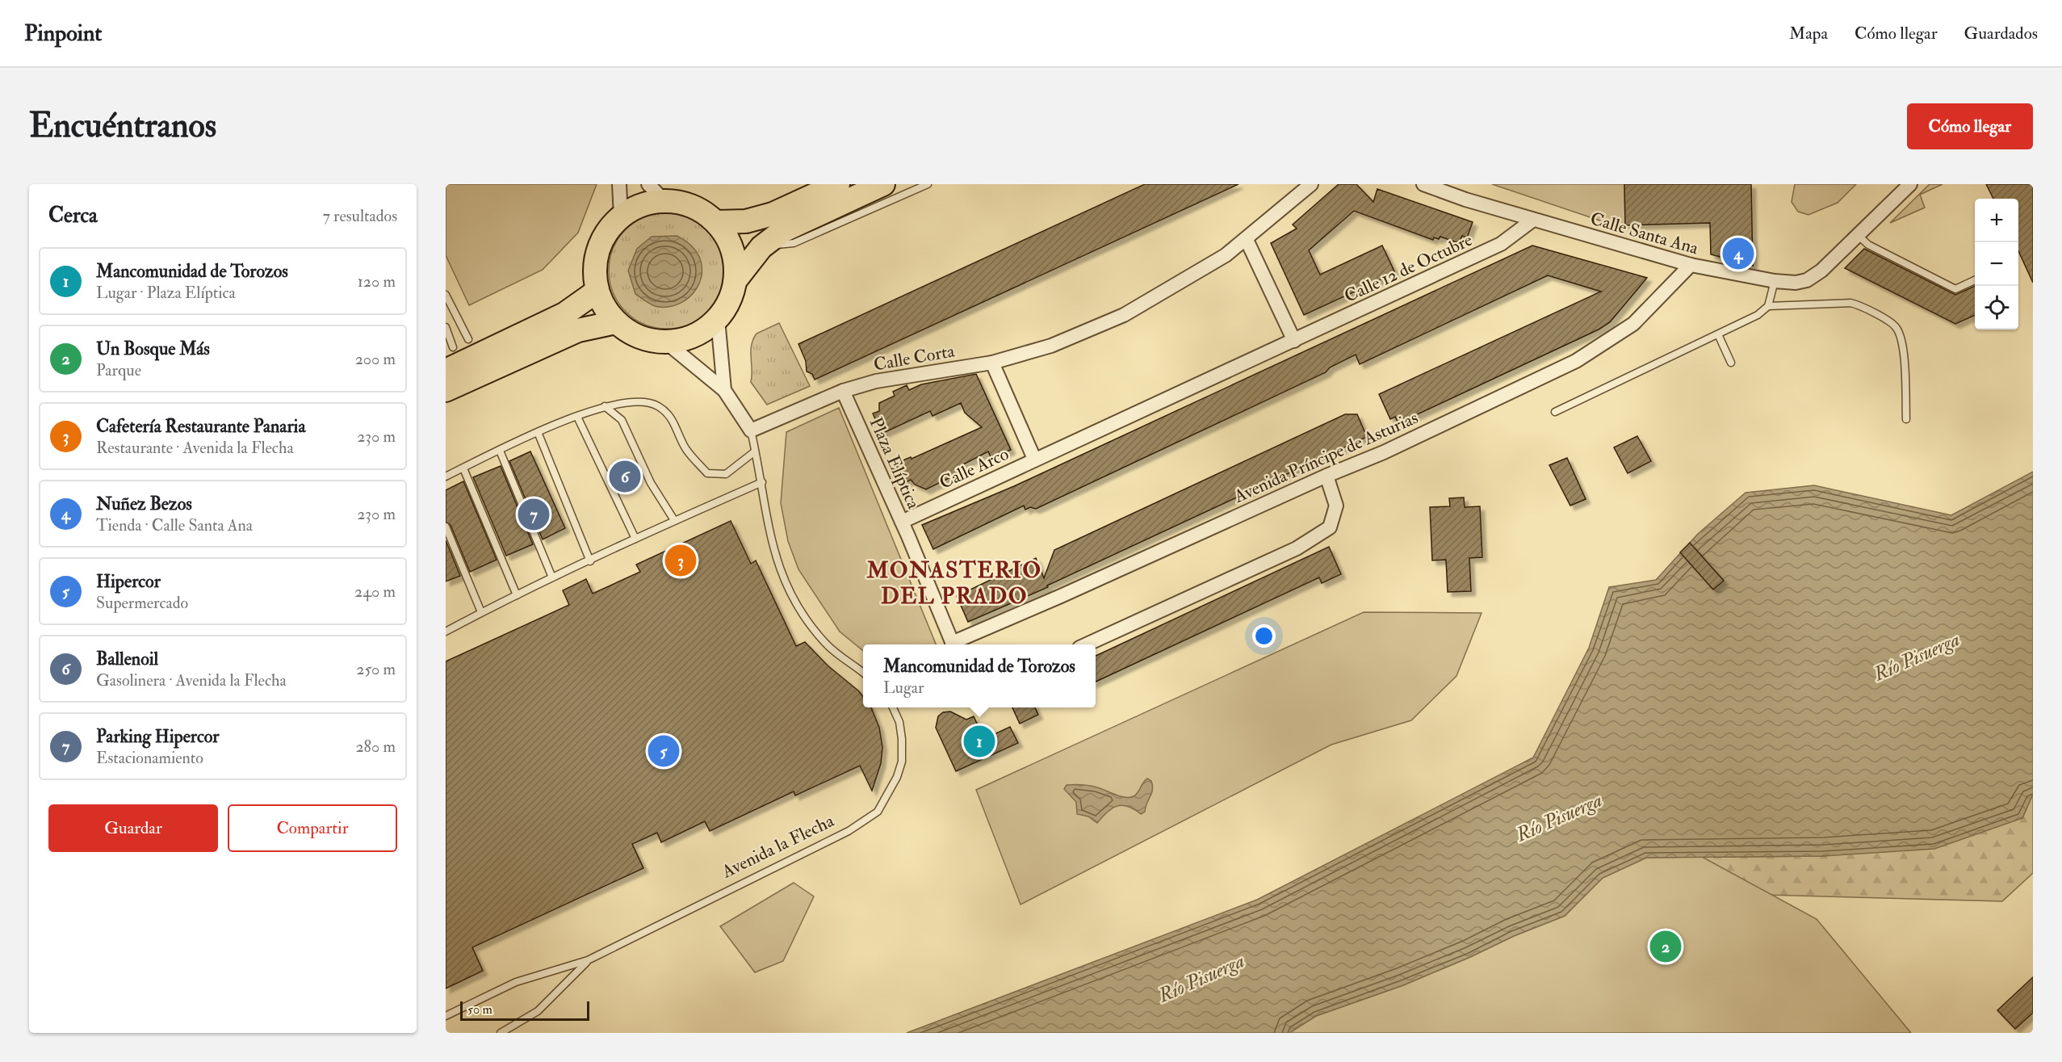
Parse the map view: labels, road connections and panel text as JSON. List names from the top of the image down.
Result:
{
  "streets": {
    "street": [
      "Calle Santa Ana",
      "Calle 12 de Octubre",
      "Calle Corta",
      "Avenida Príncipe de Asturias",
      "Plaza Elíptica",
      "Calle Arco"
    ],
    "lane": ["Avenida la Flecha"]
  },
  "crossings": [
    ["Calle Santa Ana", "Calle 12 de Octubre"],
    ["Calle Santa Ana", "Avenida Príncipe de Asturias"],
    ["Calle 12 de Octubre", "Calle Arco"],
    ["Calle Corta", "Plaza Elíptica"],
    ["Plaza Elíptica", "Calle Arco"]
  ],
  "districts": ["MONASTERIO DEL PRADO"],
  "water": ["Río Pisuerga"],
  "scale_bar": "50 m",
  "page": {
    "header": "Pinpoint",
    "nav": ["Mapa", "Cómo llegar", "Guardados"],
    "buttons": [
      "Cómo llegar",
      ["Guardar", "Compartir"]
    ],
    "title": "Encuéntranos",
    "heading": ["Cerca", "7 resultados"],
    "map_buttons": ["+", "−"],
    "pins": [
      "4",
      "6",
      "7",
      "3",
      "1",
      "5",
      "2"
    ],
    "list": [
      {
        "mark": "1",
        "name": "Mancomunidad de Torozos",
        "note": "Lugar · Plaza Elíptica",
        "value": "120 m"
      },
      {
        "mark": "2",
        "name": "Un Bosque Más",
        "note": "Parque",
        "value": "200 m"
      },
      {
        "mark": "3",
        "name": "Cafetería Restaurante Panaria",
        "note": "Restaurante · Avenida la Flecha",
        "value": "230 m"
      },
      {
        "mark": "4",
        "name": "Nuñez Bezos",
        "note": "Tienda · Calle Santa Ana",
        "value": "230 m"
      },
      {
        "mark": "5",
        "name": "Hipercor",
        "note": "Supermercado",
        "value": "240 m"
      },
      {
        "mark": "6",
        "name": "Ballenoil",
        "note": "Gasolinera · Avenida la Flecha",
        "value": "250 m"
      },
      {
        "mark": "7",
        "name": "Parking Hipercor",
        "note": "Estacionamiento",
        "value": "280 m"
      }
    ],
    "popup": ["Mancomunidad de Torozos", "Lugar"],
    "scale": "50 m"
  }
}
